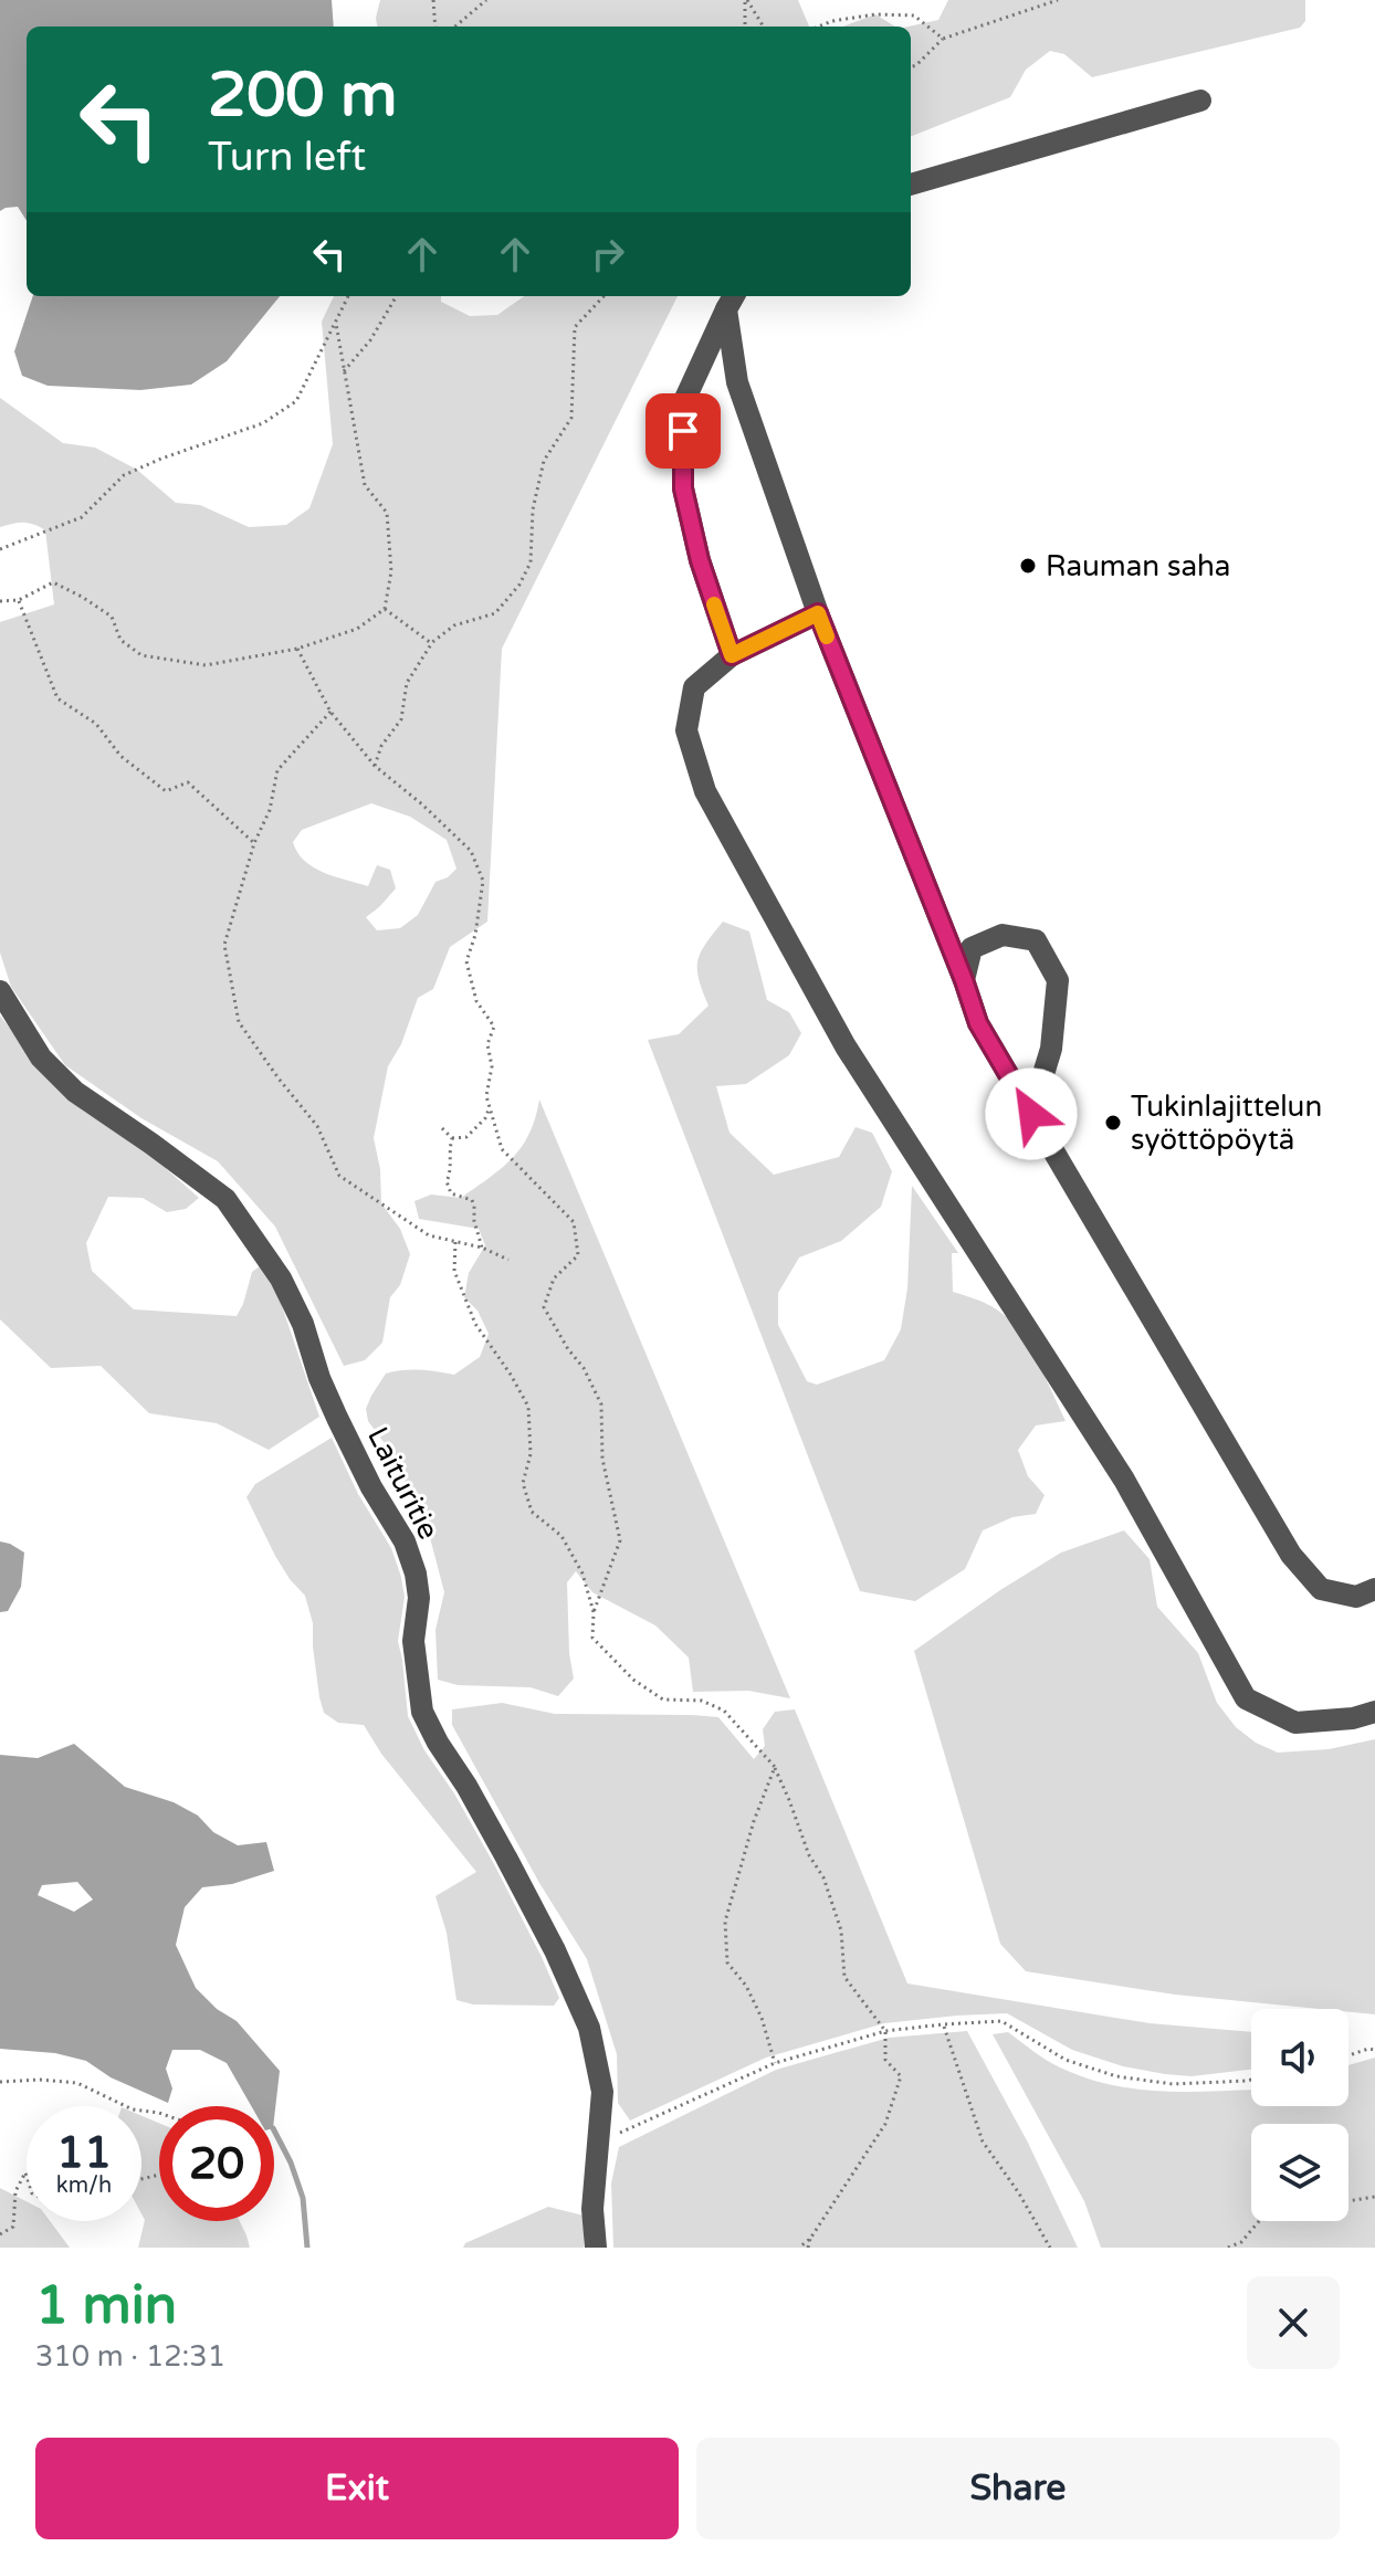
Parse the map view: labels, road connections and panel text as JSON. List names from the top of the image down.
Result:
{
  "streets": {
    "street": ["Laituritie"]
  },
  "places": ["Rauman saha", "Tukinlajittelun syöttöpöytä"],
  "page": {
    "turn": ["200 m", "Turn left"],
    "speed": "11 km/h",
    "limit": "20",
    "heading": ["1 min", "310 m · 12:31"],
    "buttons": ["Exit", "Share"]
  }
}
